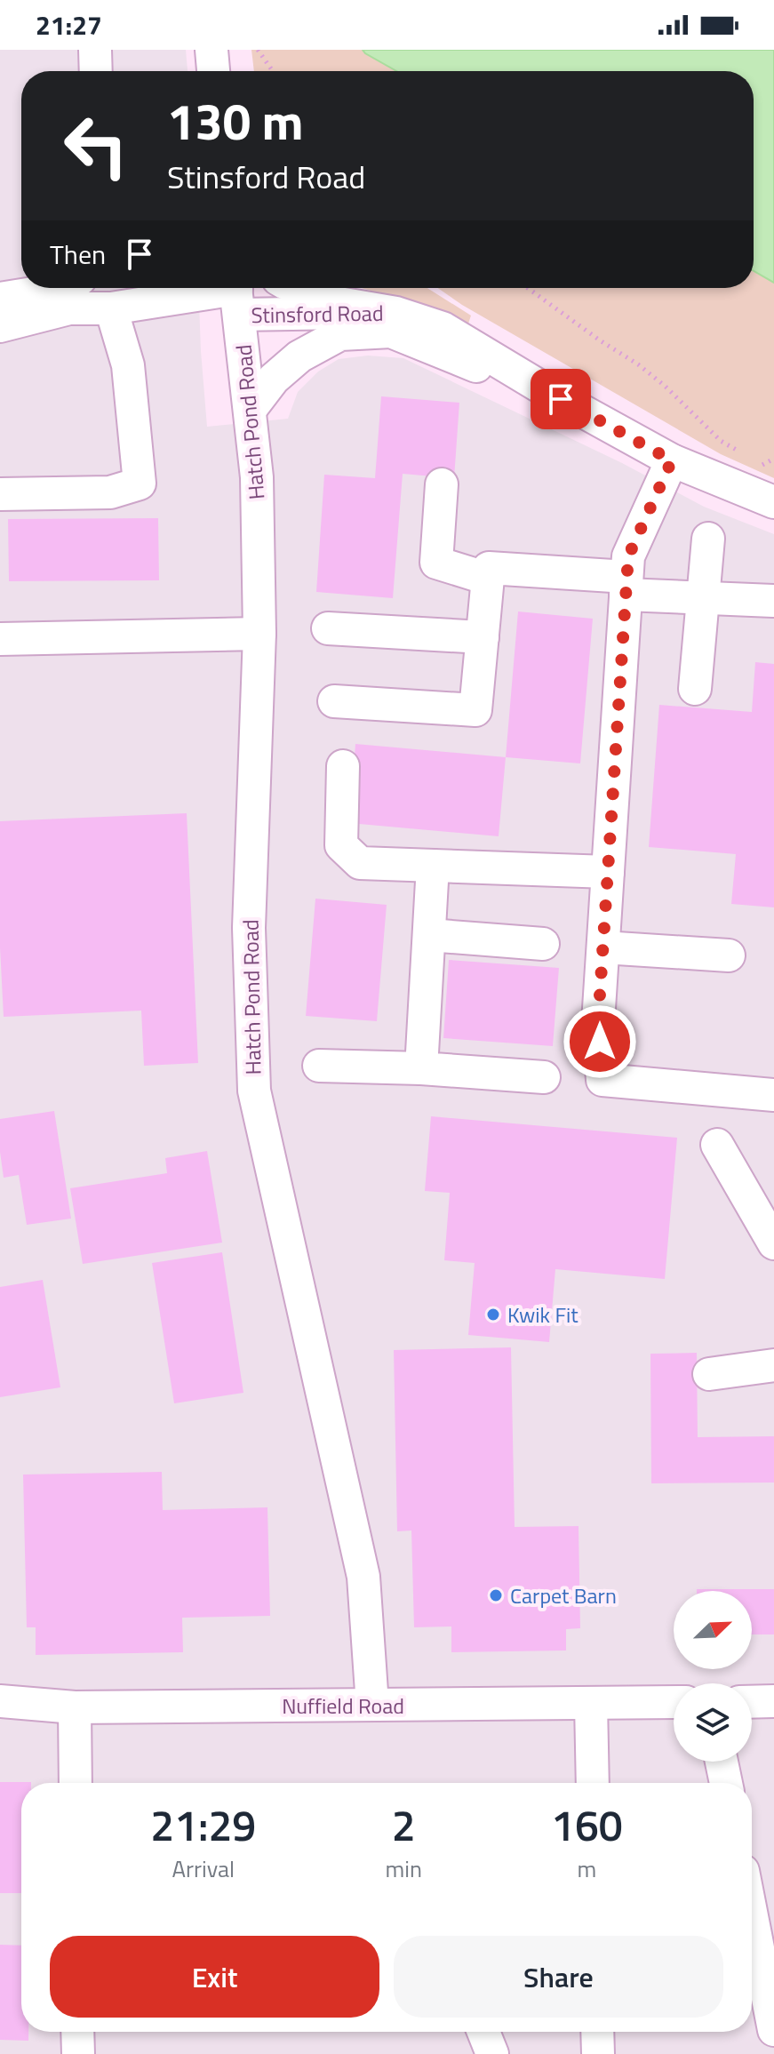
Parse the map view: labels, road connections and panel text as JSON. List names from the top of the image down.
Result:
{
  "streets": {
    "street": ["Stinsford Road", "Hatch Pond Road", "Nuffield Road"]
  },
  "crossings": [
    ["Stinsford Road", "Hatch Pond Road"],
    ["Hatch Pond Road", "Nuffield Road"]
  ],
  "places": ["Kwik Fit", "Carpet Barn"],
  "north": "top right",
  "page": {
    "status": "21:27",
    "turn": ["130 m", "Stinsford Road"],
    "then": "Then",
    "eta": [
      "21:29",
      "Arrival",
      "2",
      "min",
      "160",
      "m"
    ],
    "buttons": ["Exit", "Share"]
  }
}
